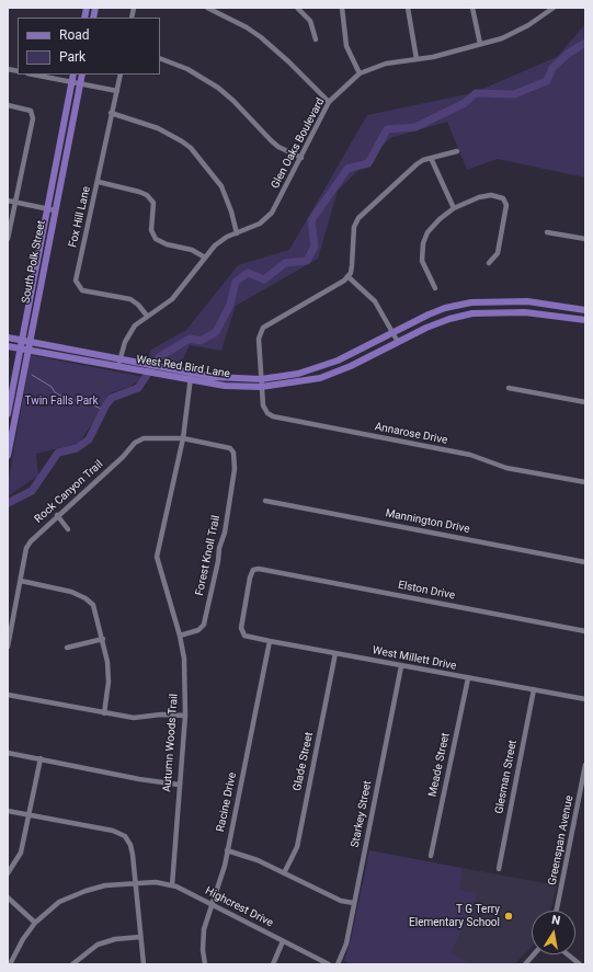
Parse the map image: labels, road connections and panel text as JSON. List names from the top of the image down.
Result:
{
  "streets": {
    "main road": ["South Polk Street", "West Red Bird Lane"],
    "street": [
      "Glen Oaks Boulevard",
      "Fox Hill Lane",
      "Annarose Drive",
      "Rock Canyon Trail",
      "Mannington Drive",
      "Forest Knoll Trail",
      "Elston Drive",
      "West Millett Drive",
      "Autumn Woods Trail",
      "Glade Street",
      "Meade Street",
      "Glesman Street",
      "Racine Drive",
      "Starkey Street",
      "Greenspan Avenue",
      "Highcrest Drive"
    ]
  },
  "crossings": [
    ["Glen Oaks Boulevard", "Fox Hill Lane"],
    ["Glen Oaks Boulevard", "West Red Bird Lane"],
    ["South Polk Street", "West Red Bird Lane"],
    ["West Red Bird Lane", "Annarose Drive"],
    ["West Red Bird Lane", "Autumn Woods Trail"],
    ["Rock Canyon Trail", "Forest Knoll Trail"],
    ["Rock Canyon Trail", "Autumn Woods Trail"],
    ["Forest Knoll Trail", "Autumn Woods Trail"],
    ["Elston Drive", "West Millett Drive"],
    ["West Millett Drive", "Glade Street"],
    ["West Millett Drive", "Meade Street"],
    ["West Millett Drive", "Glesman Street"],
    ["West Millett Drive", "Racine Drive"],
    ["West Millett Drive", "Starkey Street"],
    ["Autumn Woods Trail", "Highcrest Drive"],
    ["Racine Drive", "Highcrest Drive"]
  ],
  "parks": ["Twin Falls Park"],
  "places": ["T G Terry Elementary School"],
  "legend": ["Road", "Park"],
  "north": "top"
}
